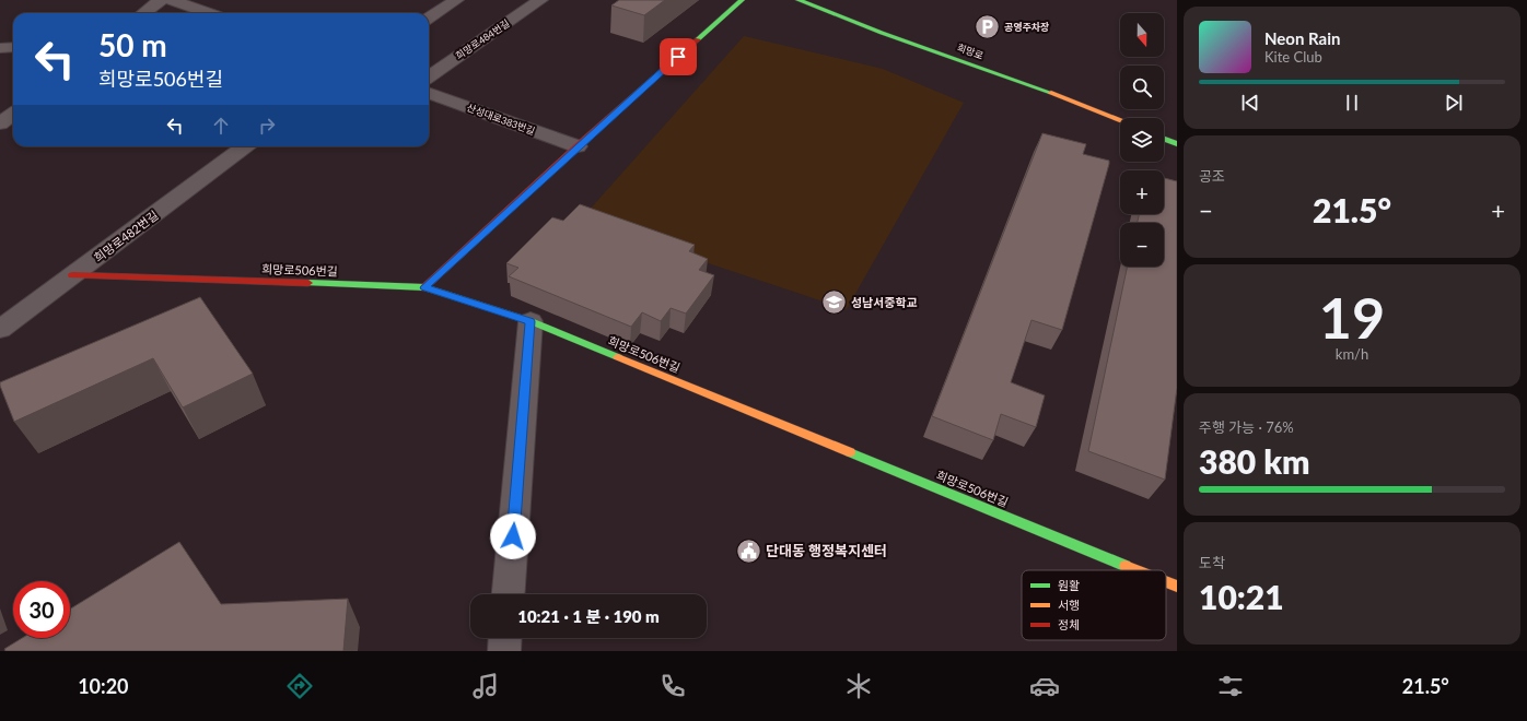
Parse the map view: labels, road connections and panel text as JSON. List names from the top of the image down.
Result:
{
  "streets": {
    "street": [
      "희망로484번길",
      "희망로",
      "산성대로383번길",
      "희망로482번길",
      "희망로506번길"
    ]
  },
  "crossings": [
    ["희망로482번길", "희망로506번길"]
  ],
  "places": {
    "parking": ["공영주차장"],
    "school or university": ["성남서중학교"],
    "public building": ["단대동 행정복지센터"]
  },
  "legend": ["원활", "서행", "정체"],
  "north": "bottom",
  "page": {
    "map_buttons": ["+", "−"],
    "turn": ["50 m", "희망로506번길"],
    "song": ["Neon Rain", "Kite Club"],
    "tile": [
      "공조",
      ["19", "km/h"],
      ["주행 가능 · 76%", "380 km"],
      ["도착", "10:21"]
    ],
    "heat": ["−", "21.5°", "+"],
    "limit": "30",
    "trip": "10:21 · 1 분 · 190 m",
    "tabs": ["10:20", "21.5°"]
  }
}
